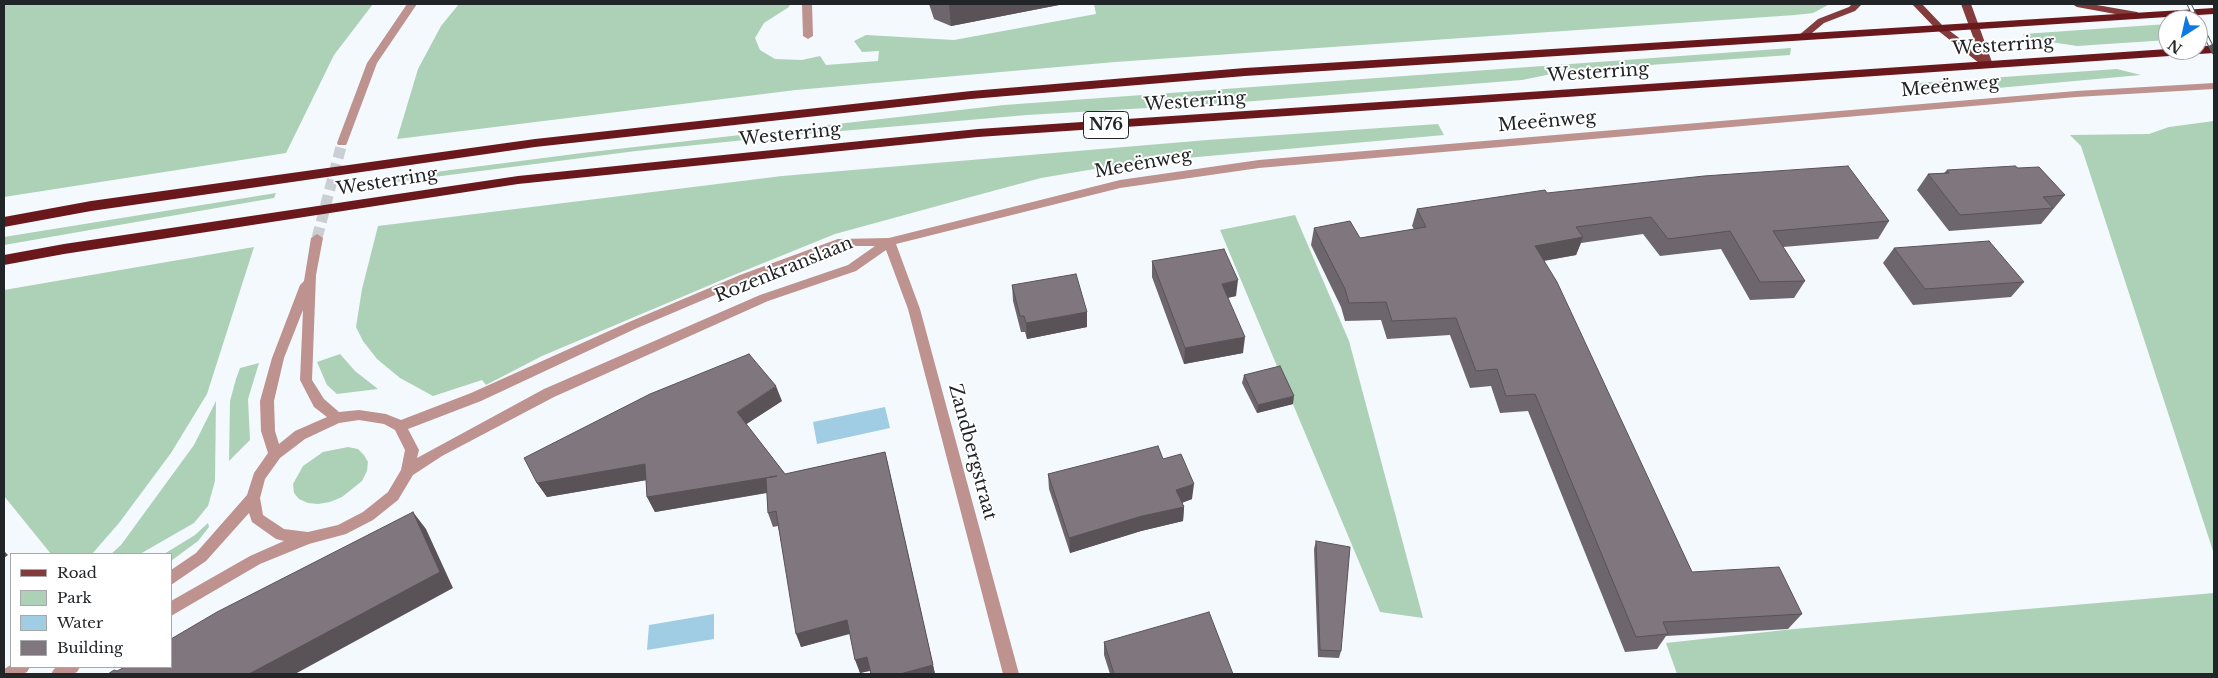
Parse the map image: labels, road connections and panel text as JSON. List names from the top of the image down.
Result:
{
  "streets": {
    "highway": ["Westerring", "N76"],
    "street": ["Meeënweg", "Rozenkranslaan", "Zandbergstraat"]
  },
  "crossings": [
    ["Meeënweg", "Rozenkranslaan"],
    ["Meeënweg", "Zandbergstraat"],
    ["Rozenkranslaan", "Zandbergstraat"]
  ],
  "legend": [
    "Road",
    "Park",
    "Water",
    "Building"
  ],
  "north": "bottom left"
}
